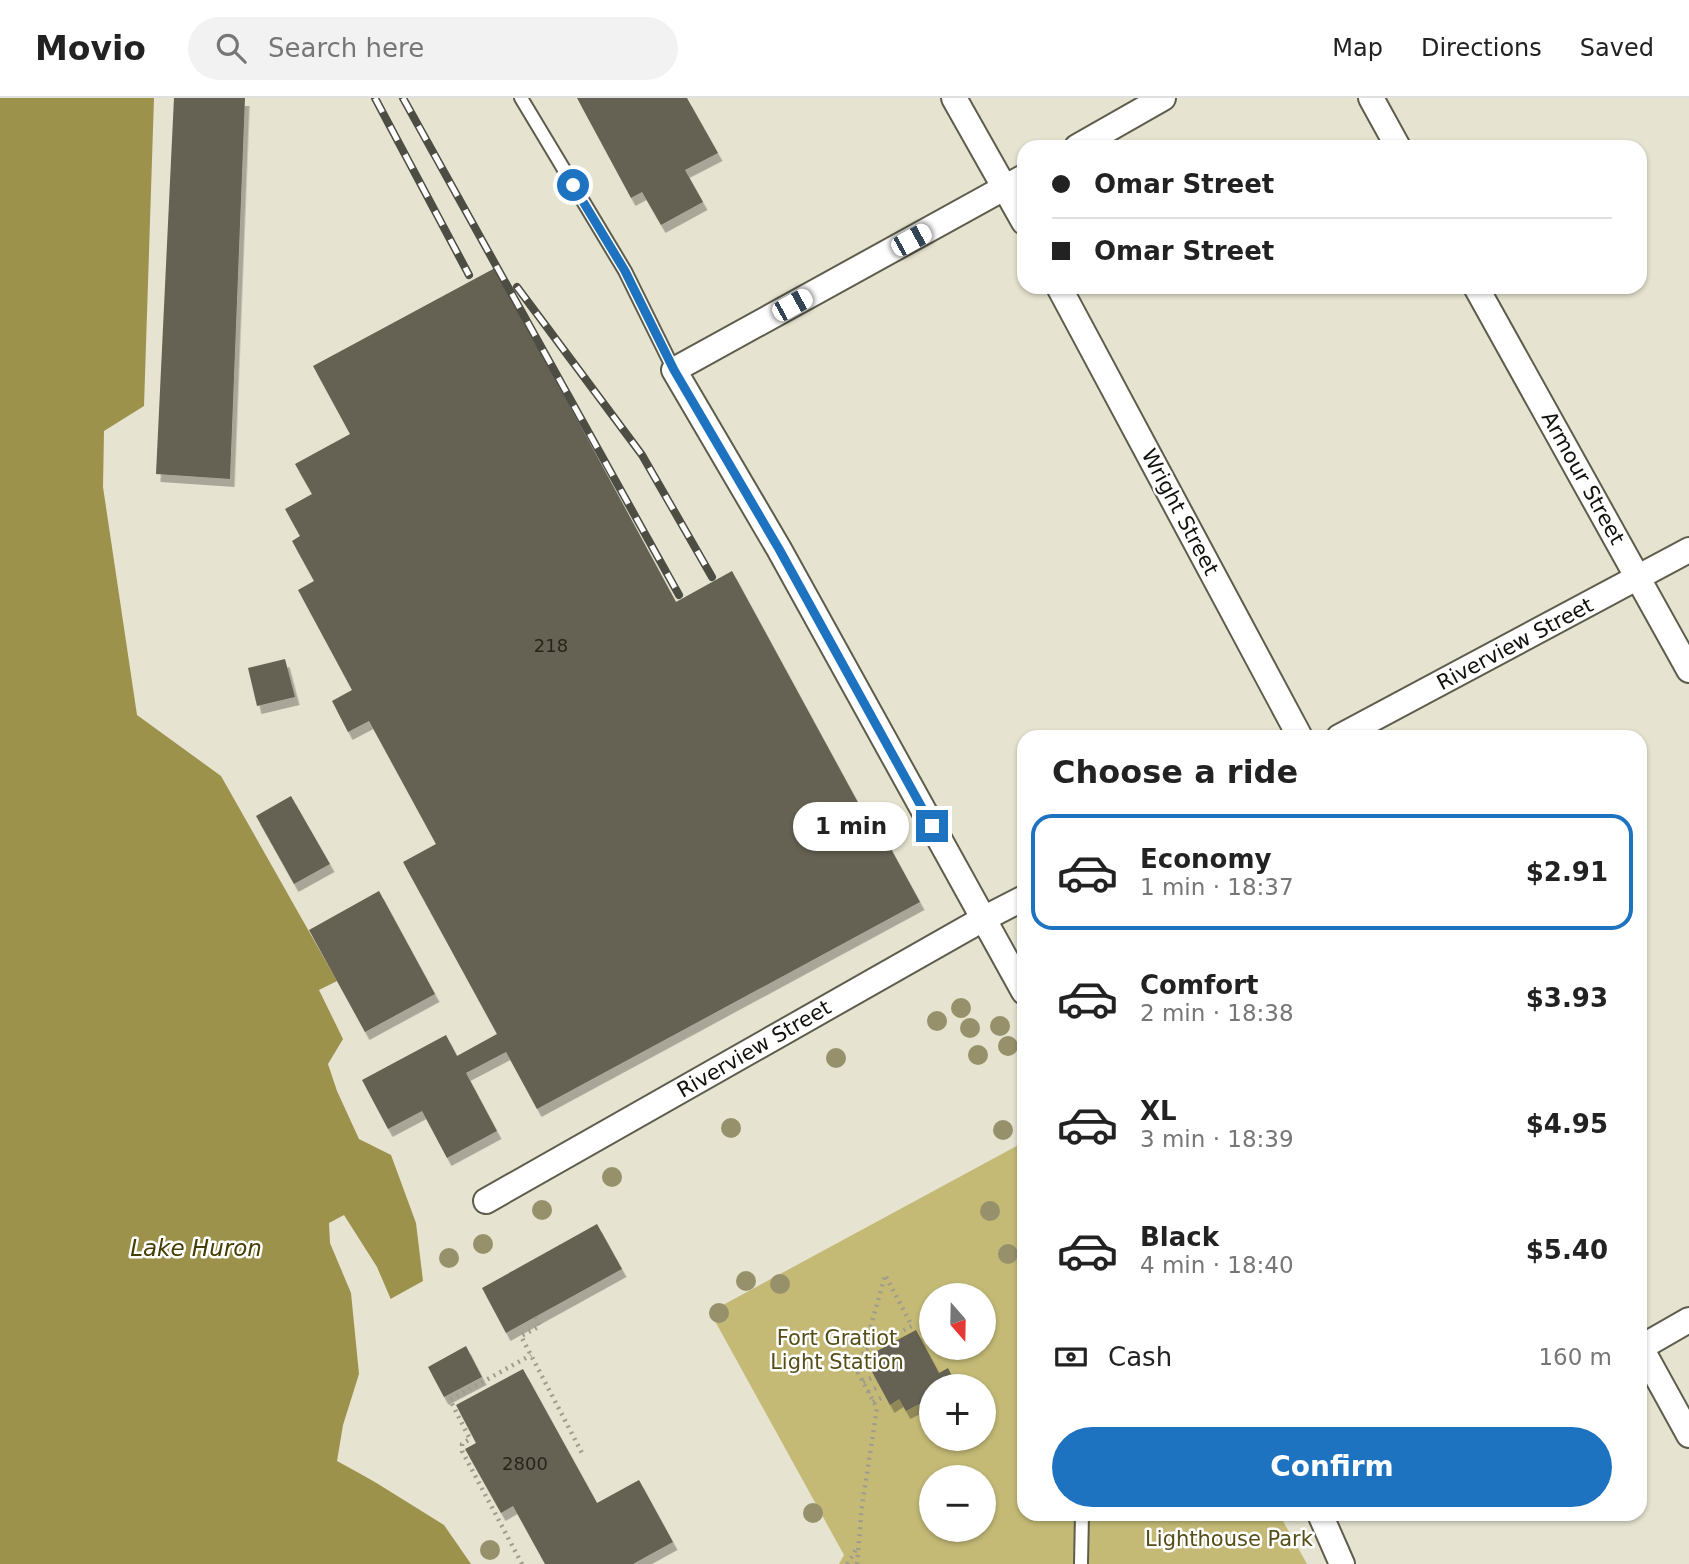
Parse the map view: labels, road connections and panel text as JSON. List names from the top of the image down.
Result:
{
  "streets": {
    "street": ["Armour Street", "Wright Street", "Riverview Street"]
  },
  "crossings": [
    ["Armour Street", "Riverview Street"]
  ],
  "water": ["Lake Huron"],
  "parks": ["Fort Gratiot Light Station", "Lighthouse Park"],
  "house_numbers": ["218", "2800"],
  "north": "bottom",
  "page": {
    "header": "Movio",
    "search": "Search here",
    "nav": ["Map", "Directions", "Saved"],
    "banner": ["Omar Street", "Omar Street"],
    "heading": "Choose a ride",
    "bubble": "1 min",
    "list": [
      {
        "name": "Economy",
        "note": "1 min · 18:37",
        "value": "$2.91"
      },
      {
        "name": "Comfort",
        "note": "2 min · 18:38",
        "value": "$3.93"
      },
      {
        "name": "XL",
        "note": "3 min · 18:39",
        "value": "$4.95"
      },
      {
        "name": "Black",
        "note": "4 min · 18:40",
        "value": "$5.40"
      }
    ],
    "map_buttons": ["+", "−"],
    "pay": ["Cash", "160 m"],
    "buttons": "Confirm"
  }
}
